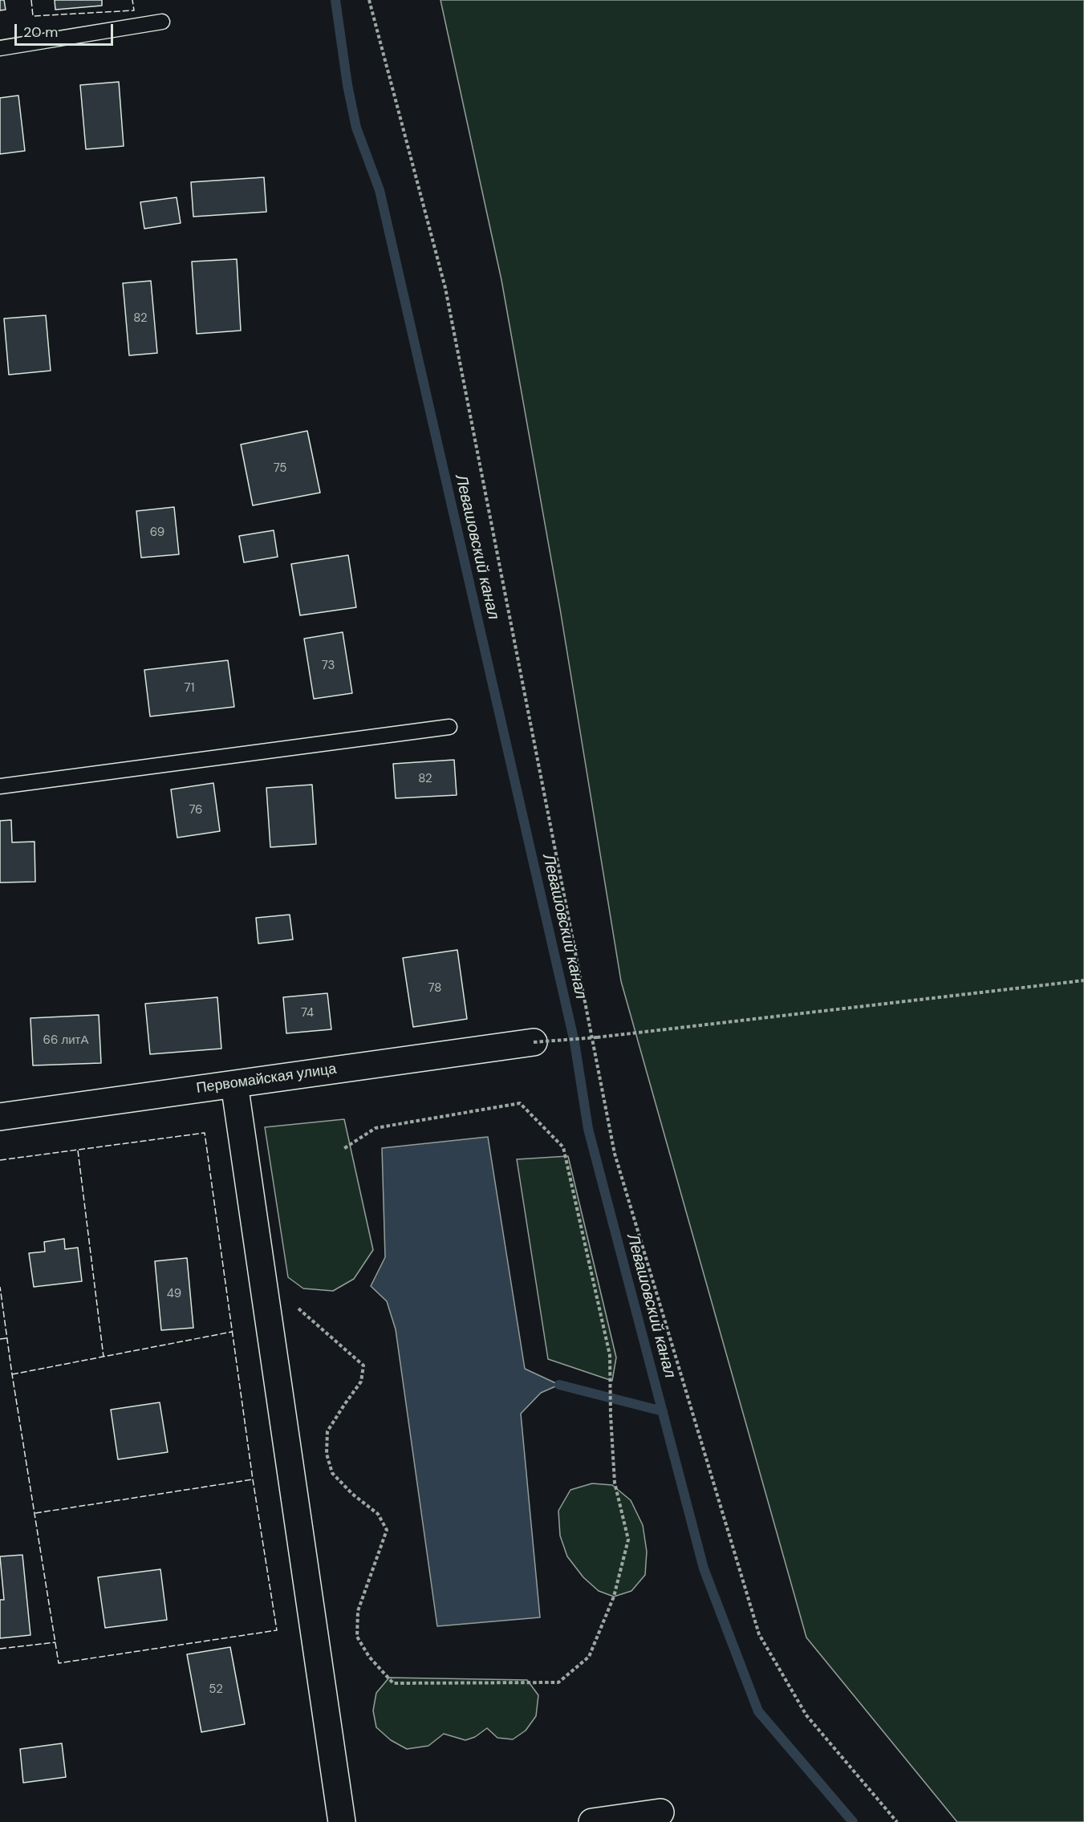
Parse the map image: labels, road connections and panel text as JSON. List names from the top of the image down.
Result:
{
  "streets": {
    "street": ["Первомайская улица"]
  },
  "water": ["Левашовский канал"],
  "house_numbers": [
    "82",
    "75",
    "69",
    "73",
    "71",
    "82",
    "76",
    "78",
    "74",
    "66 литА",
    "49",
    "52"
  ],
  "scale_bar": "20 m"
}
